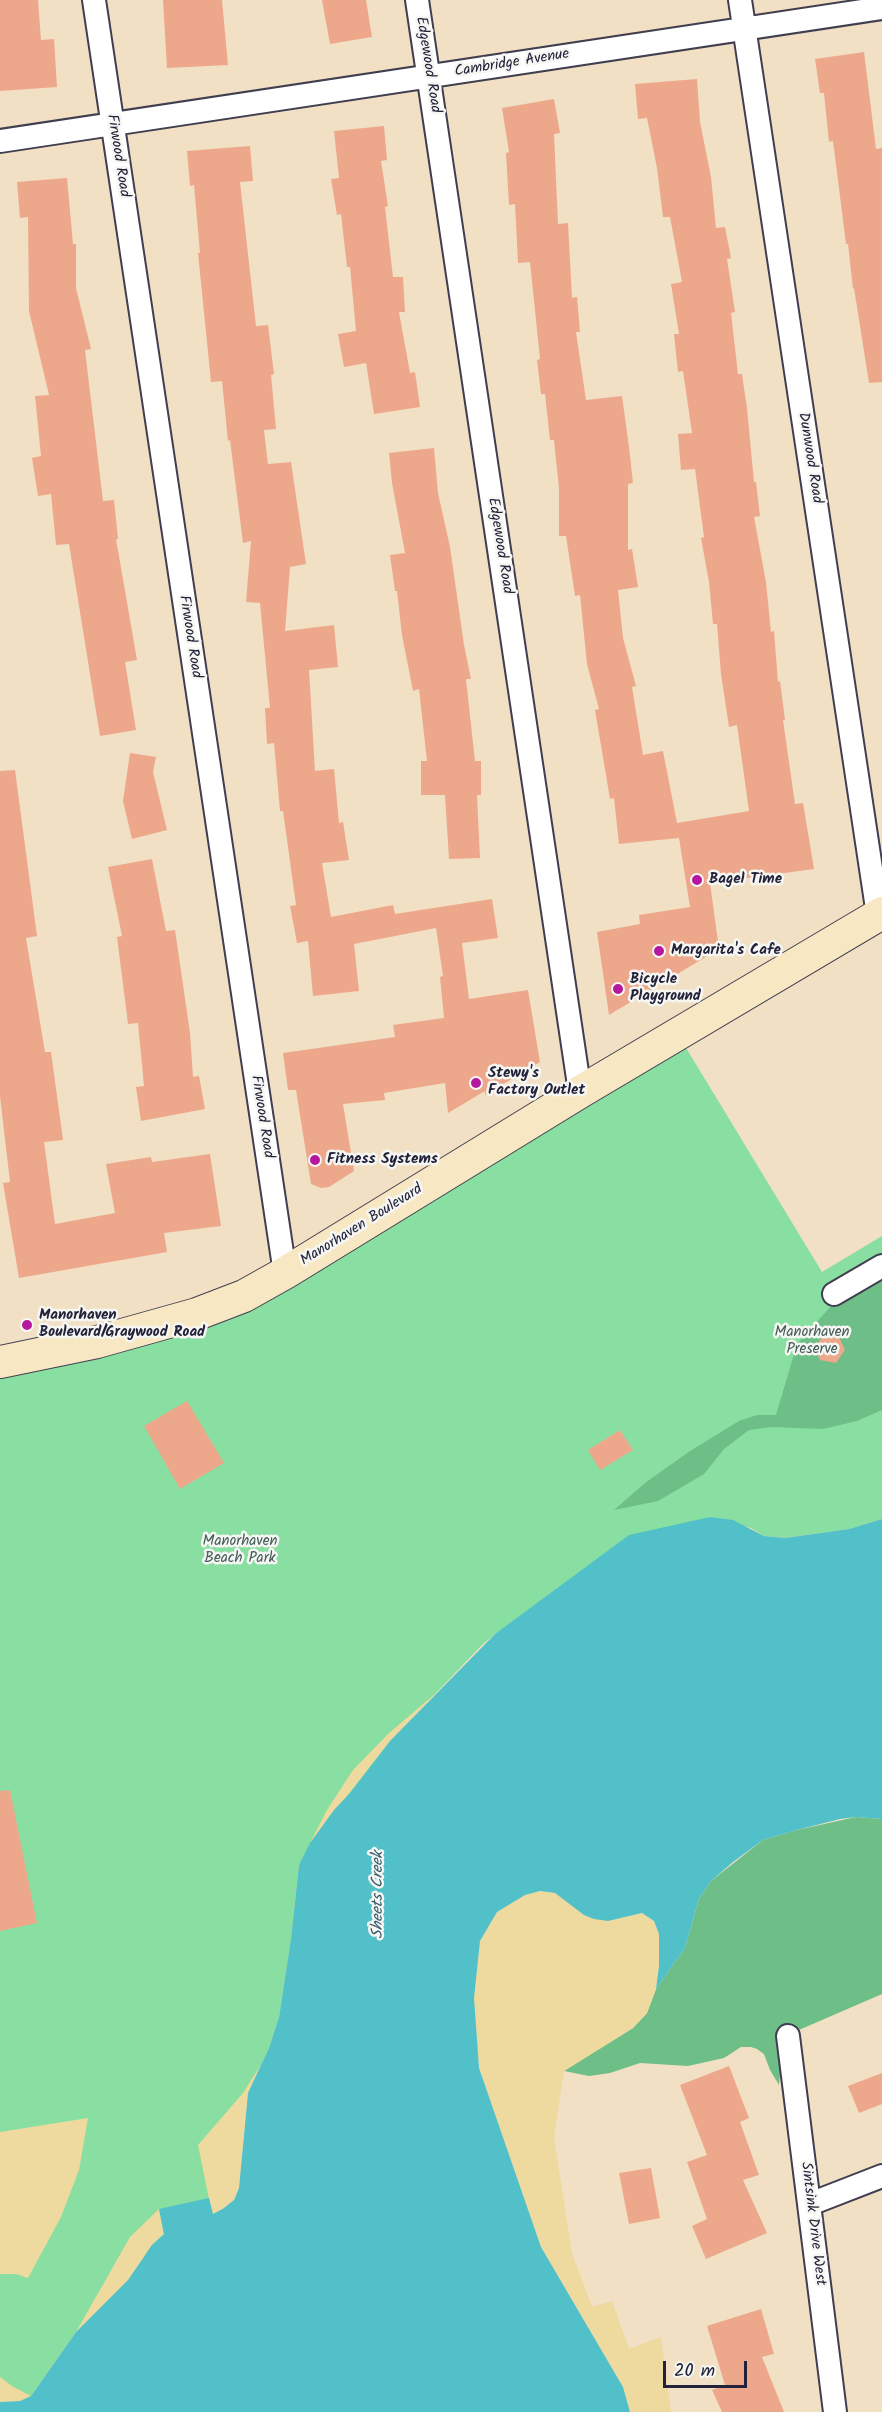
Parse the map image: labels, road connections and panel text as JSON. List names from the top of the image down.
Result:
{
  "streets": {
    "street": [
      "Cambridge Avenue",
      "Edgewood Road",
      "Firwood Road",
      "Dunwood Road",
      "Manorhaven Boulevard",
      "Sintsink Drive West"
    ]
  },
  "crossings": [
    ["Cambridge Avenue", "Edgewood Road"],
    ["Cambridge Avenue", "Firwood Road"],
    ["Cambridge Avenue", "Dunwood Road"],
    ["Edgewood Road", "Manorhaven Boulevard"],
    ["Firwood Road", "Manorhaven Boulevard"],
    ["Dunwood Road", "Manorhaven Boulevard"]
  ],
  "water": ["Sheets Creek"],
  "parks": ["Manorhaven Preserve", "Manorhaven Beach Park"],
  "places": [
    "Bagel Time",
    "Margarita's Cafe",
    "Bicycle Playground",
    "Stewy's Factory Outlet",
    "Fitness Systems",
    "Manorhaven Boulevard/Graywood Road"
  ],
  "scale_bar": "20 m"
}
